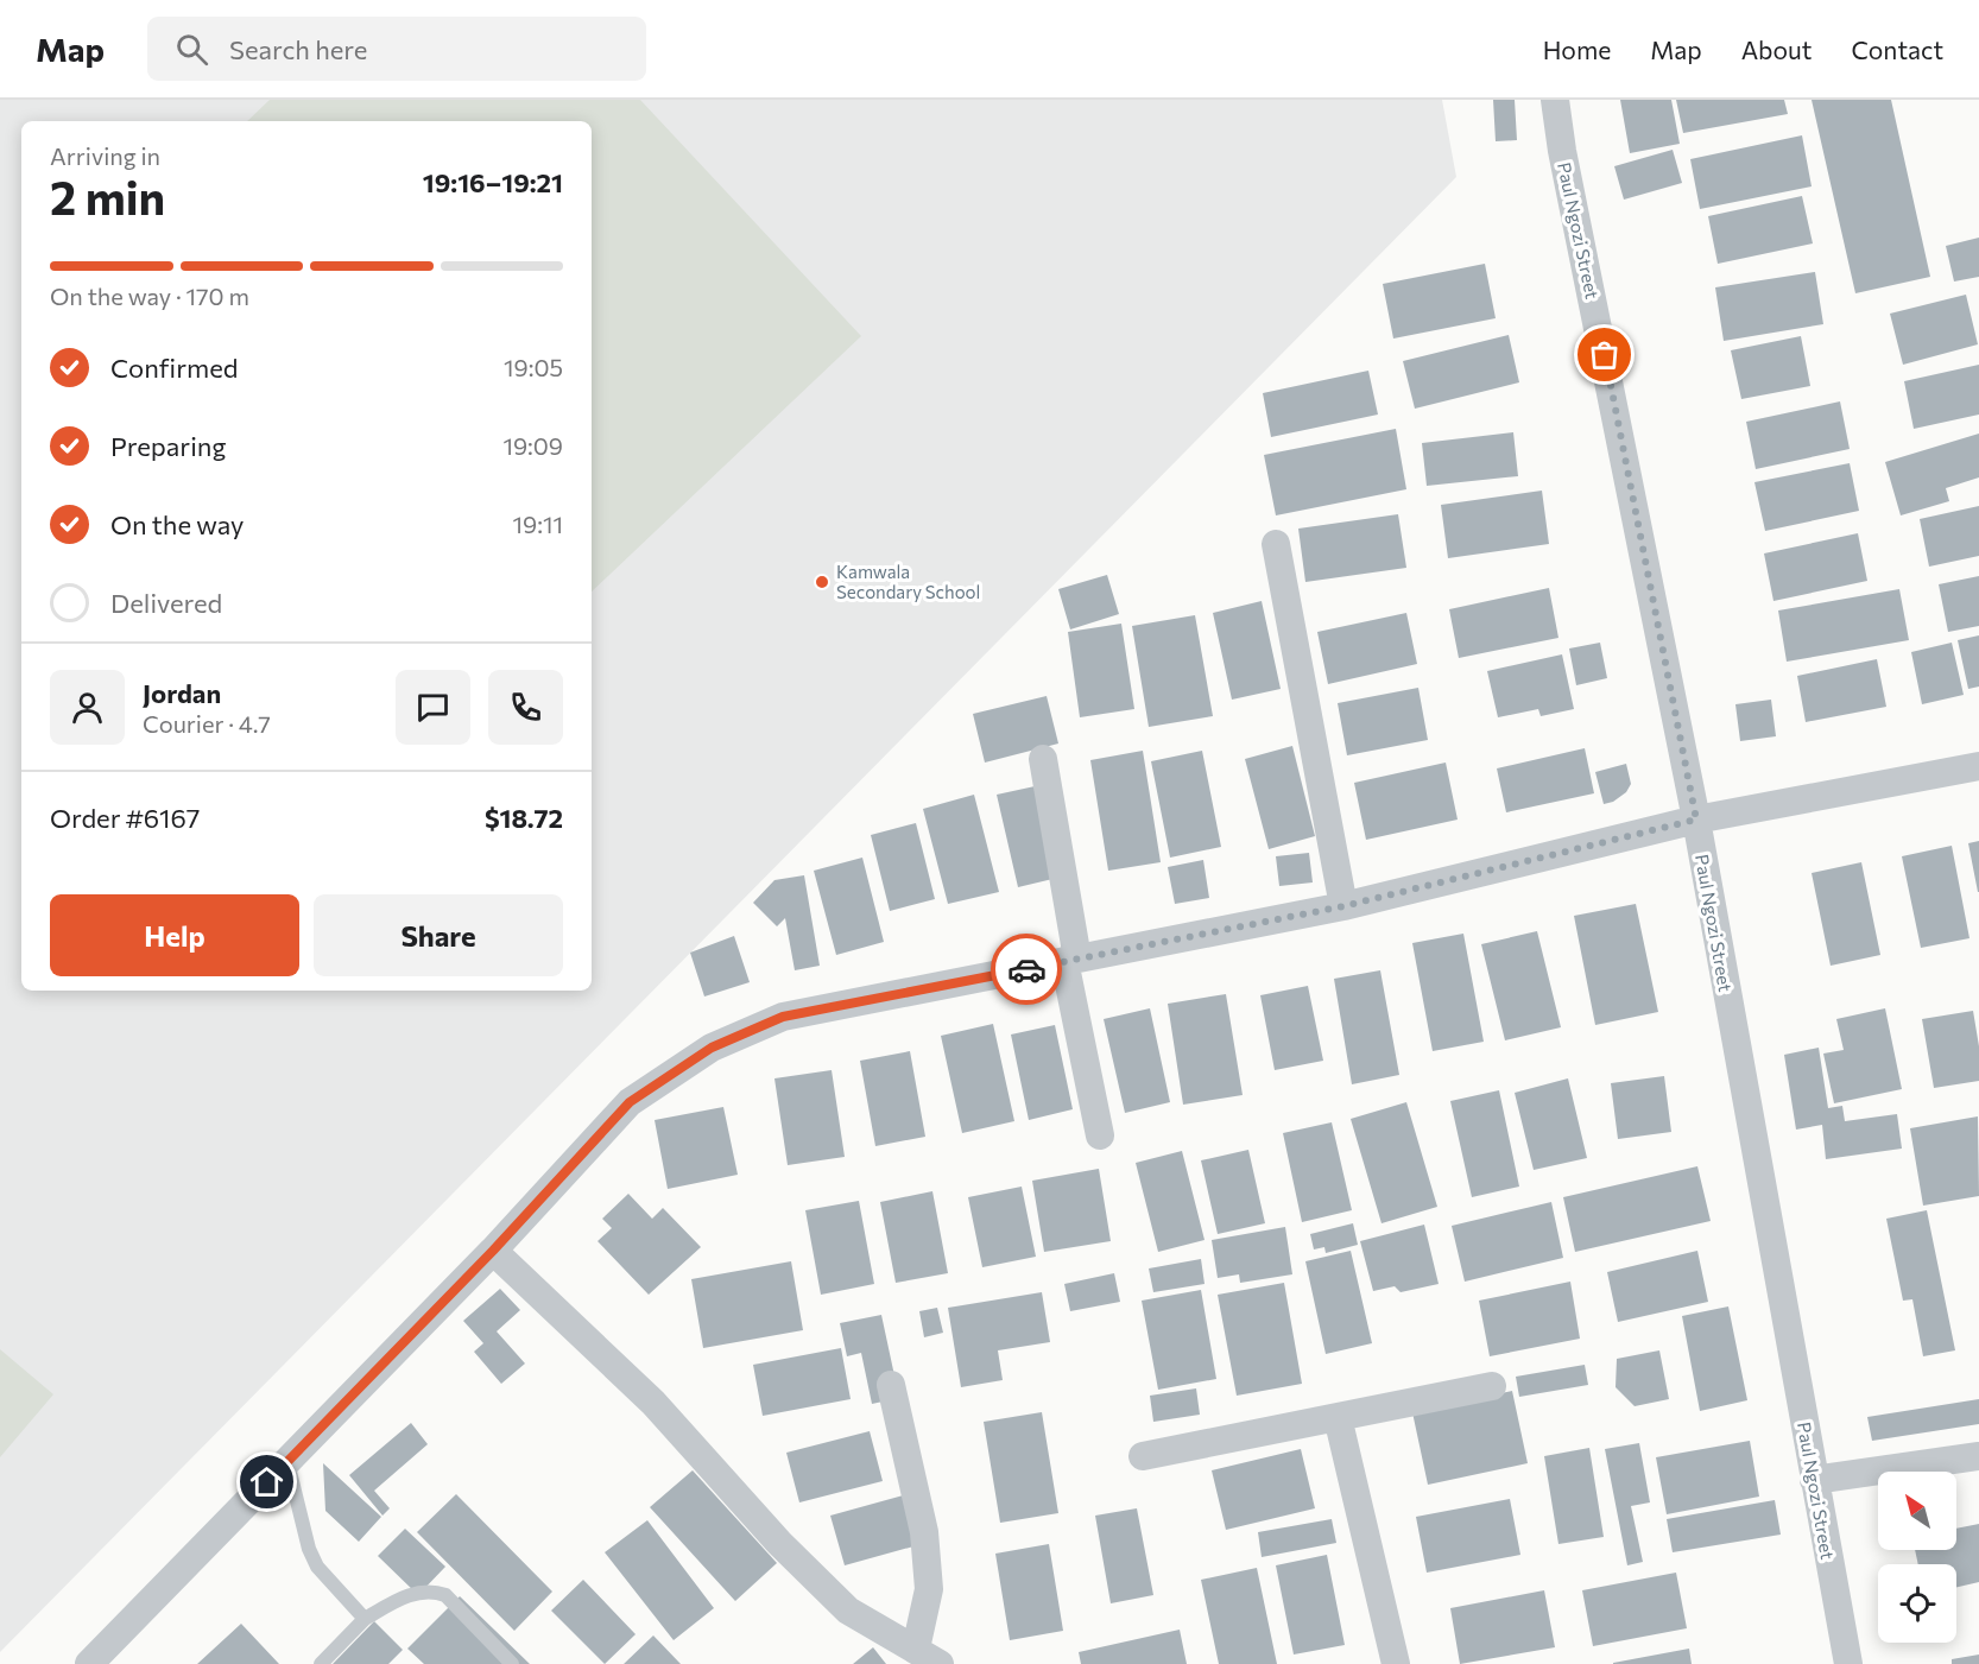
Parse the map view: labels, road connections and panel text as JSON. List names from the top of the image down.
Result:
{
  "streets": {
    "street": ["Paul Ngozi Street"]
  },
  "places": ["Kamwala Secondary School"],
  "north": "top left",
  "page": {
    "header": "Map",
    "search": "Search here",
    "nav": [
      "Home",
      "Map",
      "About",
      "Contact"
    ],
    "heading": ["2 min", "Arriving in", "19:16–19:21"],
    "panel": [
      "Jordan",
      "Courier · 4.7",
      "Order #6167",
      "$18.72"
    ],
    "bar": "On the way · 170 m",
    "list": [
      ["Confirmed", "19:05"],
      ["Preparing", "19:09"],
      ["On the way", "19:11"],
      "Delivered"
    ],
    "buttons": ["Help", "Share"]
  }
}
